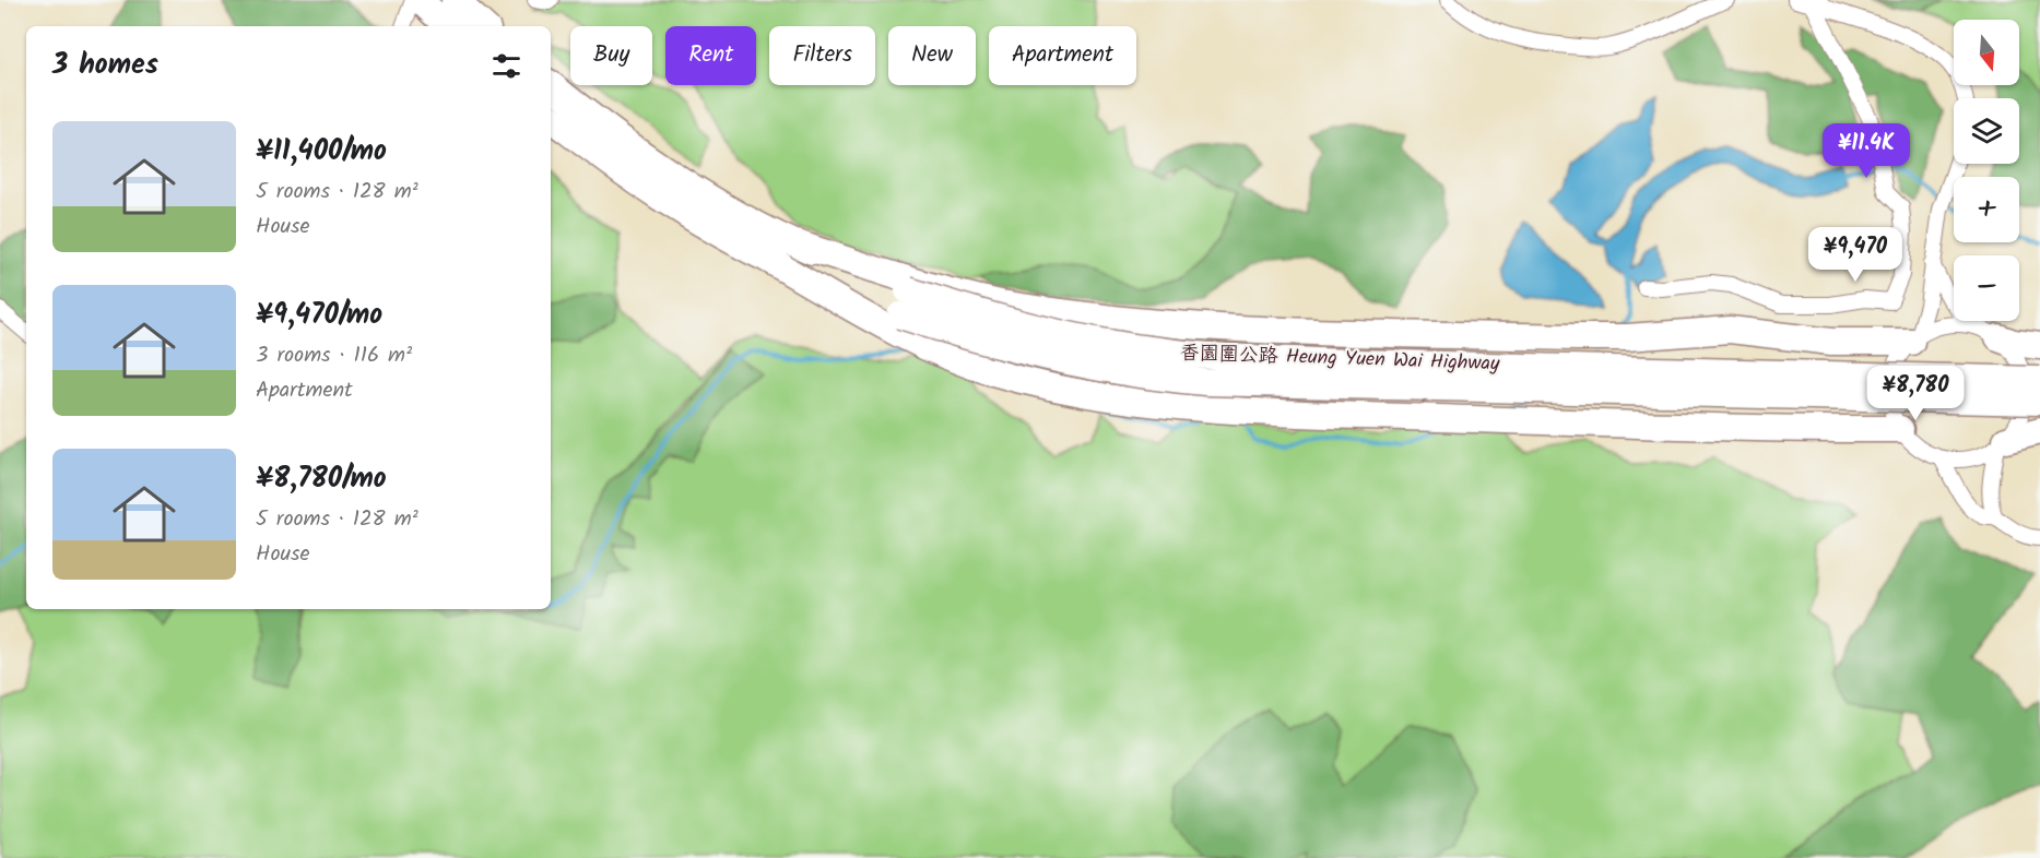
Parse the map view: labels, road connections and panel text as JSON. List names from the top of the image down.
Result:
{
  "streets": {
    "highway": ["香園圍公路 Heung Yuen Wai Highway"]
  },
  "north": "bottom",
  "page": {
    "map_buttons": ["+", "−"],
    "chip": [
      "Buy",
      "Rent",
      "Filters",
      "New",
      "Apartment"
    ],
    "heading": "3 homes",
    "list": [
      {
        "name": "¥11,400/mo",
        "note": "5 rooms · 128 m² · House"
      },
      {
        "name": "¥9,470/mo",
        "note": "3 rooms · 116 m² · Apartment"
      },
      {
        "name": "¥8,780/mo",
        "note": "5 rooms · 128 m² · House"
      }
    ],
    "price": ["¥11.4K", "¥9,470", "¥8,780"]
  }
}
